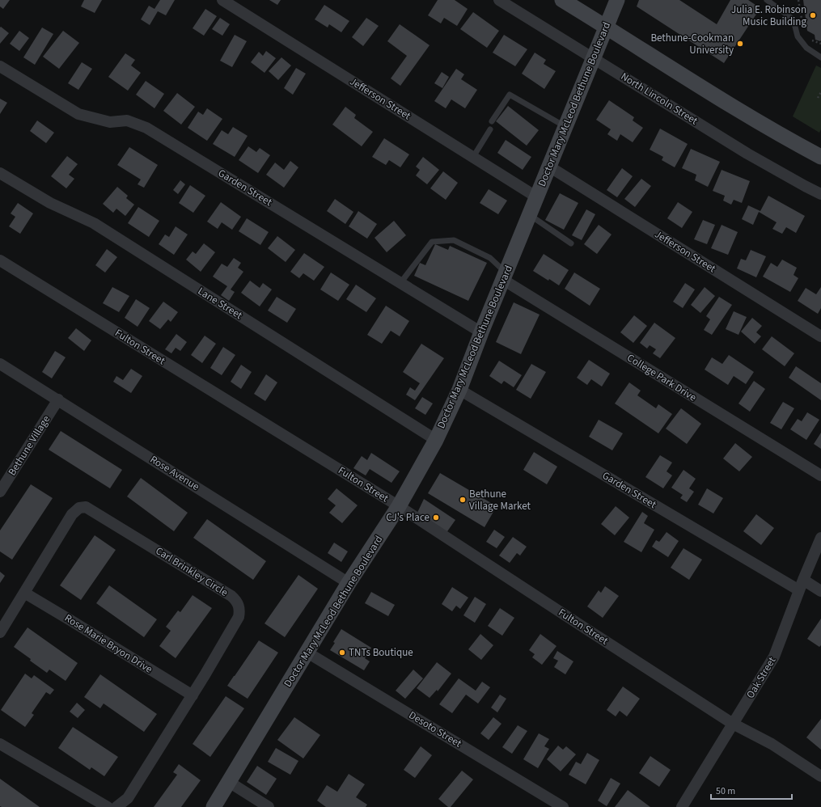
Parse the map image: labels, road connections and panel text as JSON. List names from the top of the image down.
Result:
{
  "streets": {
    "street": [
      "Jefferson Street",
      "North Lincoln Street",
      "Doctor Mary McLeod Bethune Boulevard",
      "Garden Street",
      "Lane Street",
      "Fulton Street",
      "College Park Drive",
      "Bethune Village",
      "Rose Avenue",
      "Carl Brinkley Circle",
      "Rose Marie Bryon Drive",
      "Oak Street",
      "Desoto Street"
    ]
  },
  "crossings": [
    ["Jefferson Street", "Doctor Mary McLeod Bethune Boulevard"],
    ["North Lincoln Street", "Doctor Mary McLeod Bethune Boulevard"],
    ["Doctor Mary McLeod Bethune Boulevard", "Garden Street"],
    ["Doctor Mary McLeod Bethune Boulevard", "Lane Street"],
    ["Doctor Mary McLeod Bethune Boulevard", "Fulton Street"],
    ["Doctor Mary McLeod Bethune Boulevard", "College Park Drive"],
    ["Doctor Mary McLeod Bethune Boulevard", "Rose Avenue"],
    ["Doctor Mary McLeod Bethune Boulevard", "Desoto Street"],
    ["Garden Street", "Oak Street"],
    ["Fulton Street", "Oak Street"],
    ["Bethune Village", "Rose Avenue"],
    ["Carl Brinkley Circle", "Rose Marie Bryon Drive"]
  ],
  "places": [
    "Julia E. Robinson Music Building",
    "Bethune-Cookman University",
    "Bethune Village Market",
    "CJ's Place",
    "TNTs Boutique"
  ],
  "scale_bar": "50 m"
}
